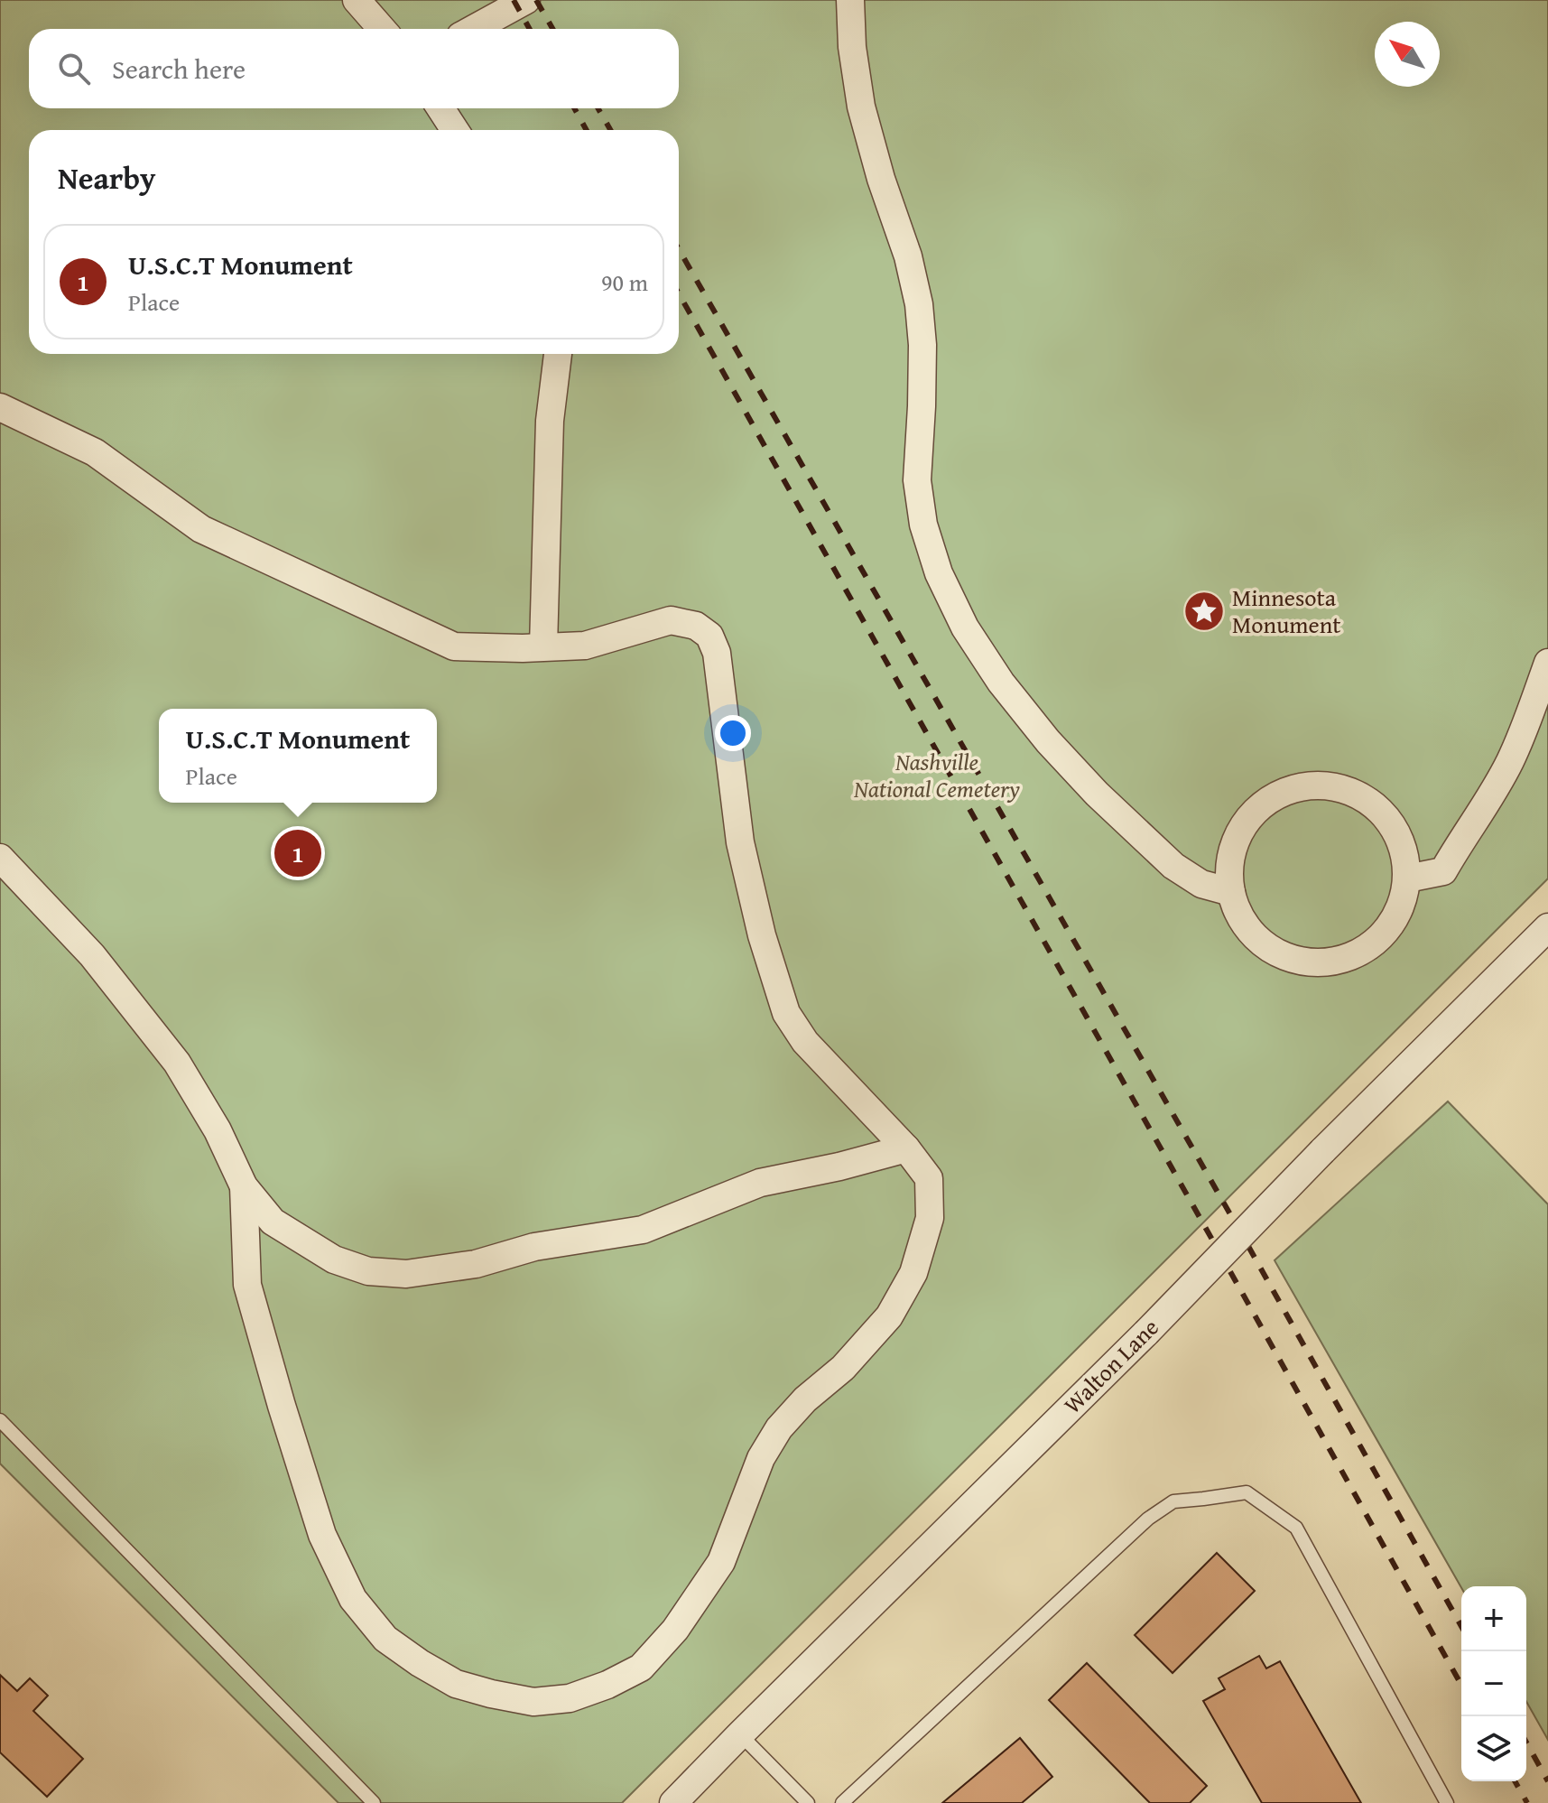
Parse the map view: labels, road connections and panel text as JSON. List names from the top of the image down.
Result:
{
  "streets": {
    "street": ["Walton Lane"]
  },
  "parks": ["Nashville National Cemetery"],
  "places": {
    "place": ["Minnesota Monument"]
  },
  "north": "top left",
  "page": {
    "search": "Search here",
    "heading": "Nearby",
    "list": [
      {
        "mark": "1",
        "name": "U.S.C.T Monument",
        "note": "Place",
        "value": "90 m"
      }
    ],
    "popup": ["U.S.C.T Monument", "Place"],
    "pins": "1",
    "map_buttons": ["+", "−"]
  }
}
